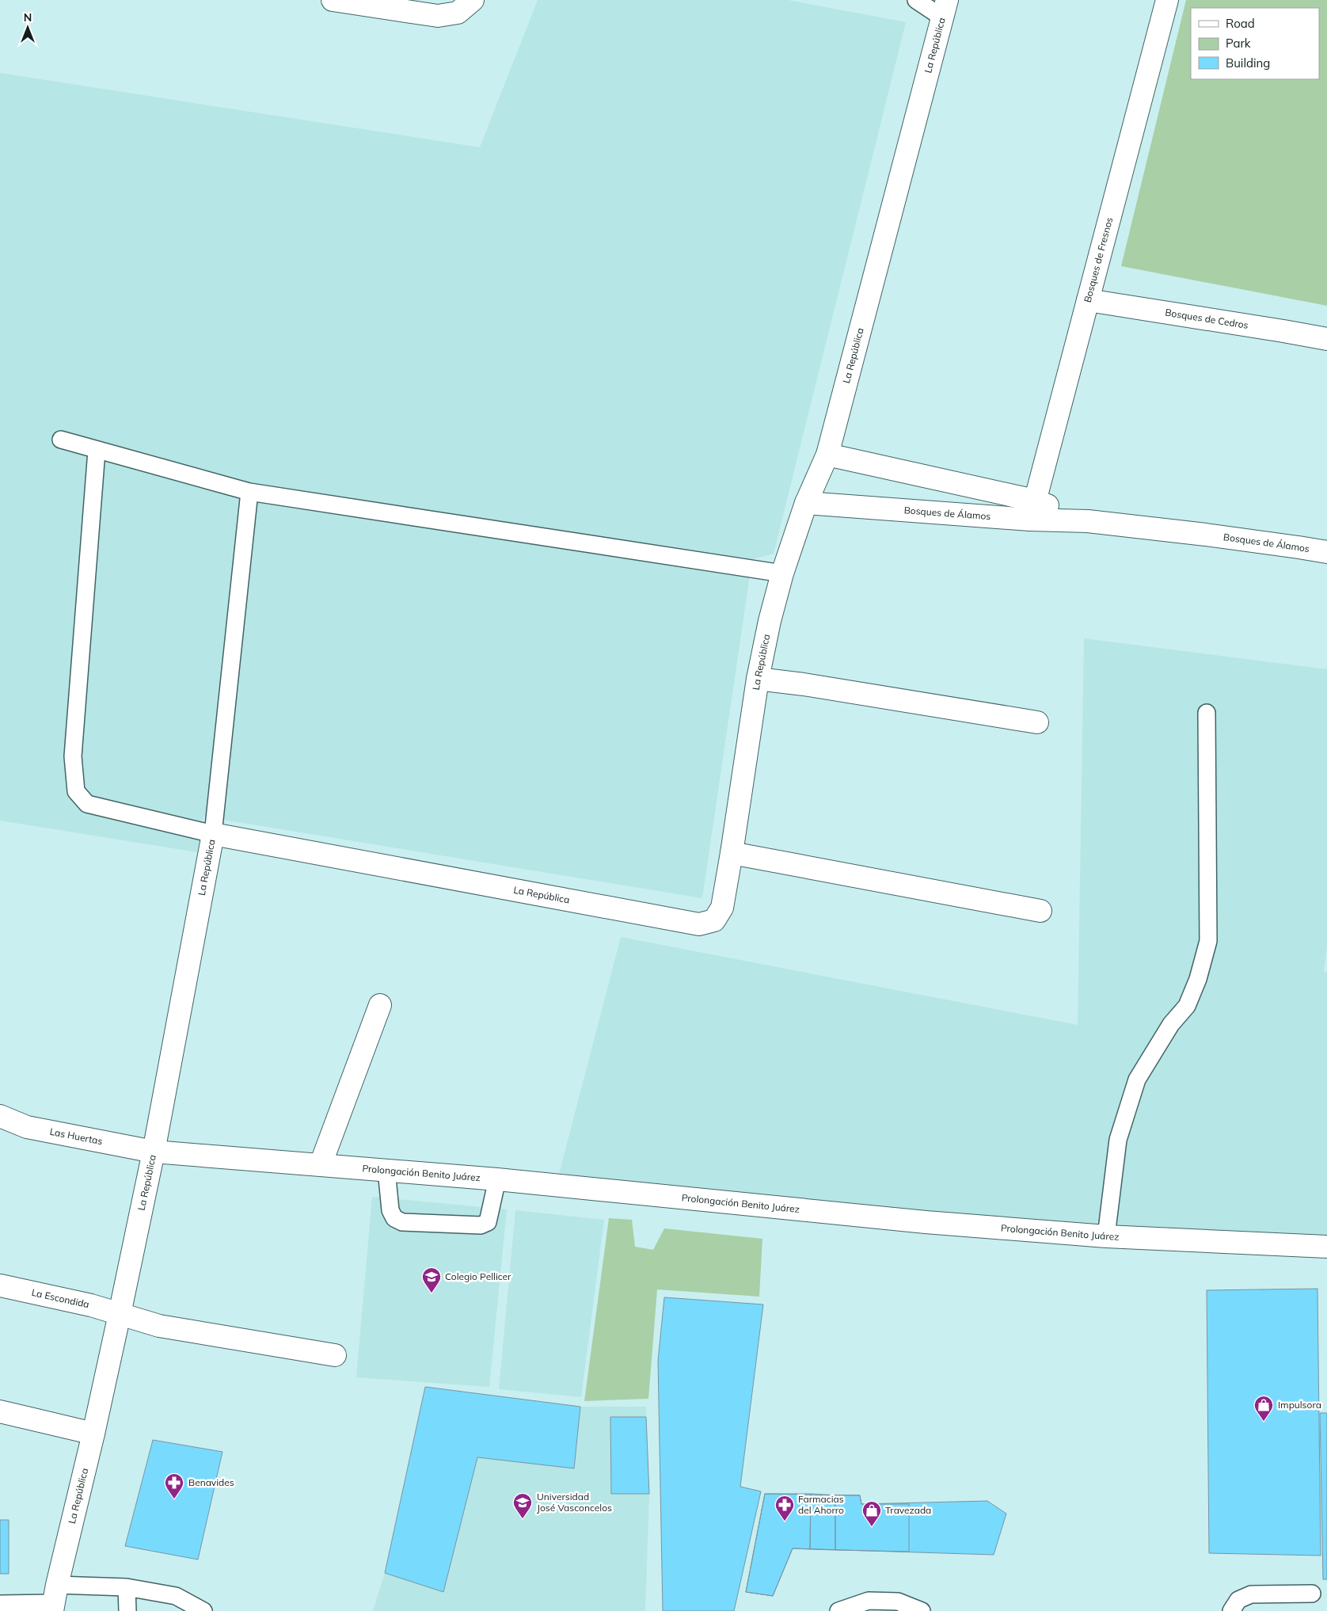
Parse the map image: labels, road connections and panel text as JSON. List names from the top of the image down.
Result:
{
  "streets": {
    "street": [
      "La República",
      "Bosques de Fresnos",
      "Bosques de Cedros",
      "Bosques de Álamos",
      "Las Huertas",
      "Prolongación Benito Juárez",
      "La Escondida"
    ]
  },
  "crossings": [
    ["La República", "Bosques de Álamos"],
    ["La República", "Las Huertas"],
    ["La República", "Prolongación Benito Juárez"],
    ["La República", "La Escondida"],
    ["Bosques de Fresnos", "Bosques de Cedros"],
    ["Bosques de Fresnos", "Bosques de Álamos"],
    ["Las Huertas", "Prolongación Benito Juárez"]
  ],
  "places": {
    "school or university": ["Colegio Pellicer", "Universidad José Vasconcelos"],
    "shop": ["Impulsora", "Travezada"],
    "pharmacy": ["Benavides", "Farmacias del Ahorro"]
  },
  "legend": ["Road", "Park", "Building"],
  "north": "top"
}
